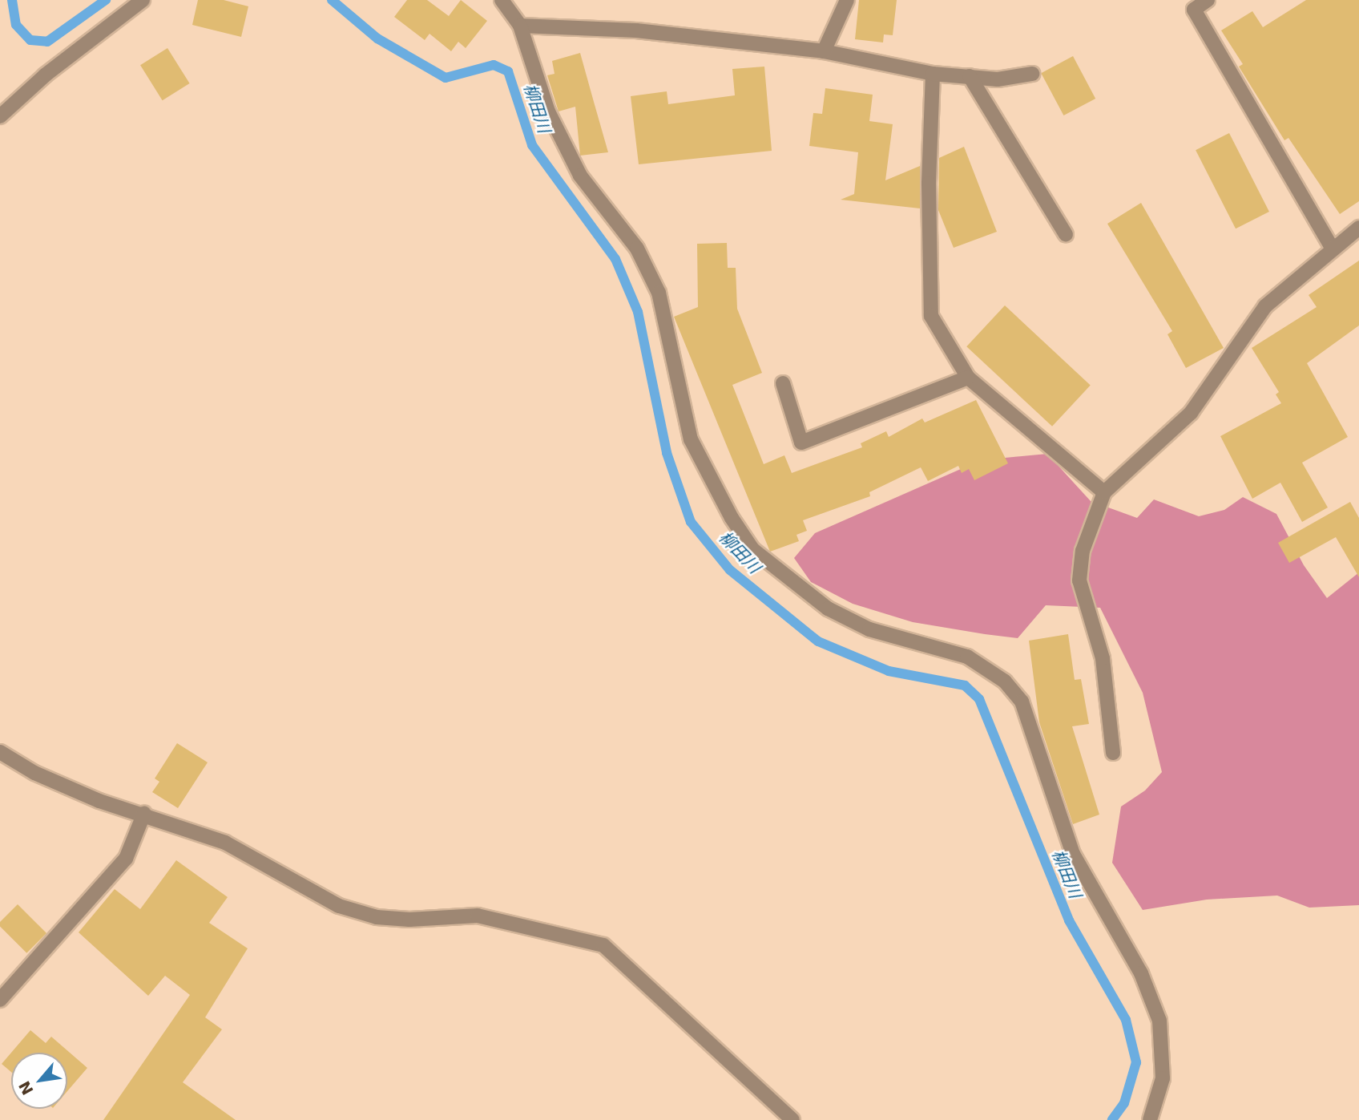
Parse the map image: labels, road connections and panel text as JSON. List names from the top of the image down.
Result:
{
  "water": ["柳田川"],
  "north": "bottom left"
}
